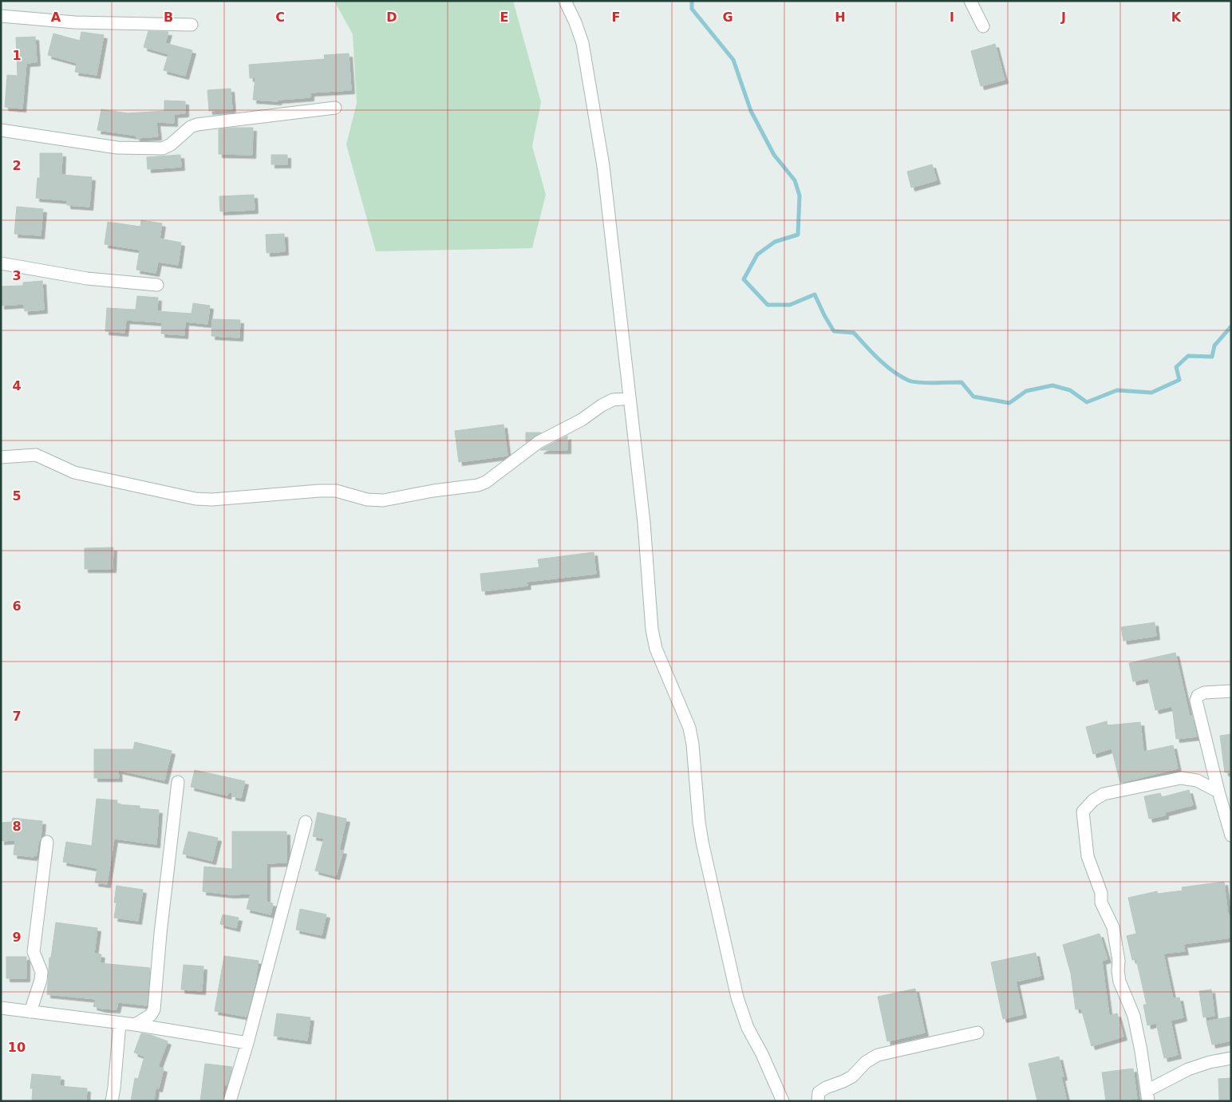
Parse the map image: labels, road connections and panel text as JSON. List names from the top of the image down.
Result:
{
  "grid": {
    "columns": [
      "A",
      "B",
      "C",
      "D",
      "E",
      "F",
      "G",
      "H",
      "I",
      "J",
      "K"
    ],
    "rows": [
      "1",
      "2",
      "3",
      "4",
      "5",
      "6",
      "7",
      "8",
      "9",
      "10"
    ]
  }
}
